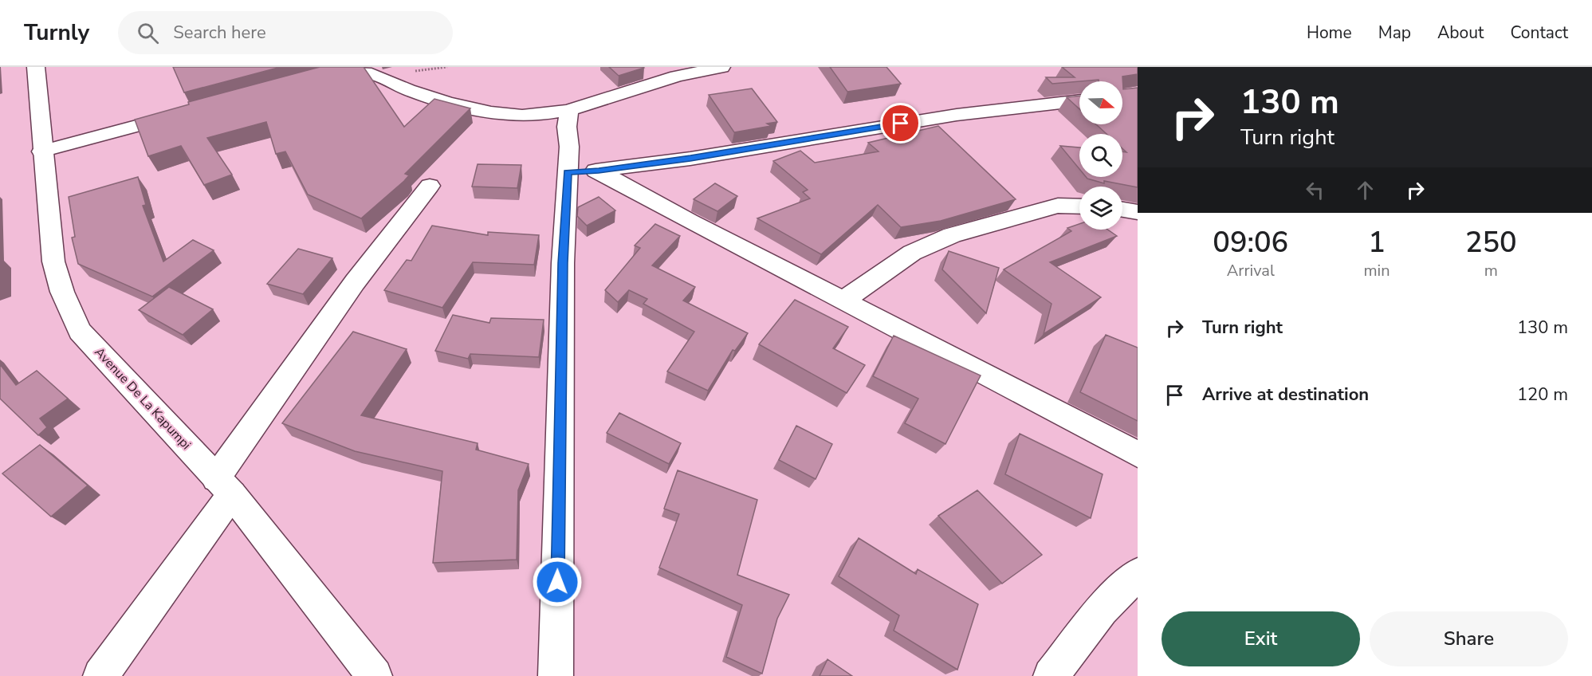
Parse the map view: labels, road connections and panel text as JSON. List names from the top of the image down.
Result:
{
  "streets": {
    "street": ["Avenue De La Kapumpi"]
  },
  "north": "right",
  "page": {
    "header": "Turnly",
    "search": "Search here",
    "nav": [
      "Home",
      "Map",
      "About",
      "Contact"
    ],
    "turn": ["130 m", "Turn right"],
    "eta": [
      "09:06",
      "Arrival",
      "1",
      "min",
      "250",
      "m"
    ],
    "list": [
      {
        "name": "Turn right",
        "value": "130 m"
      },
      {
        "name": "Arrive at destination",
        "value": "120 m"
      }
    ],
    "buttons": ["Exit", "Share"]
  }
}
